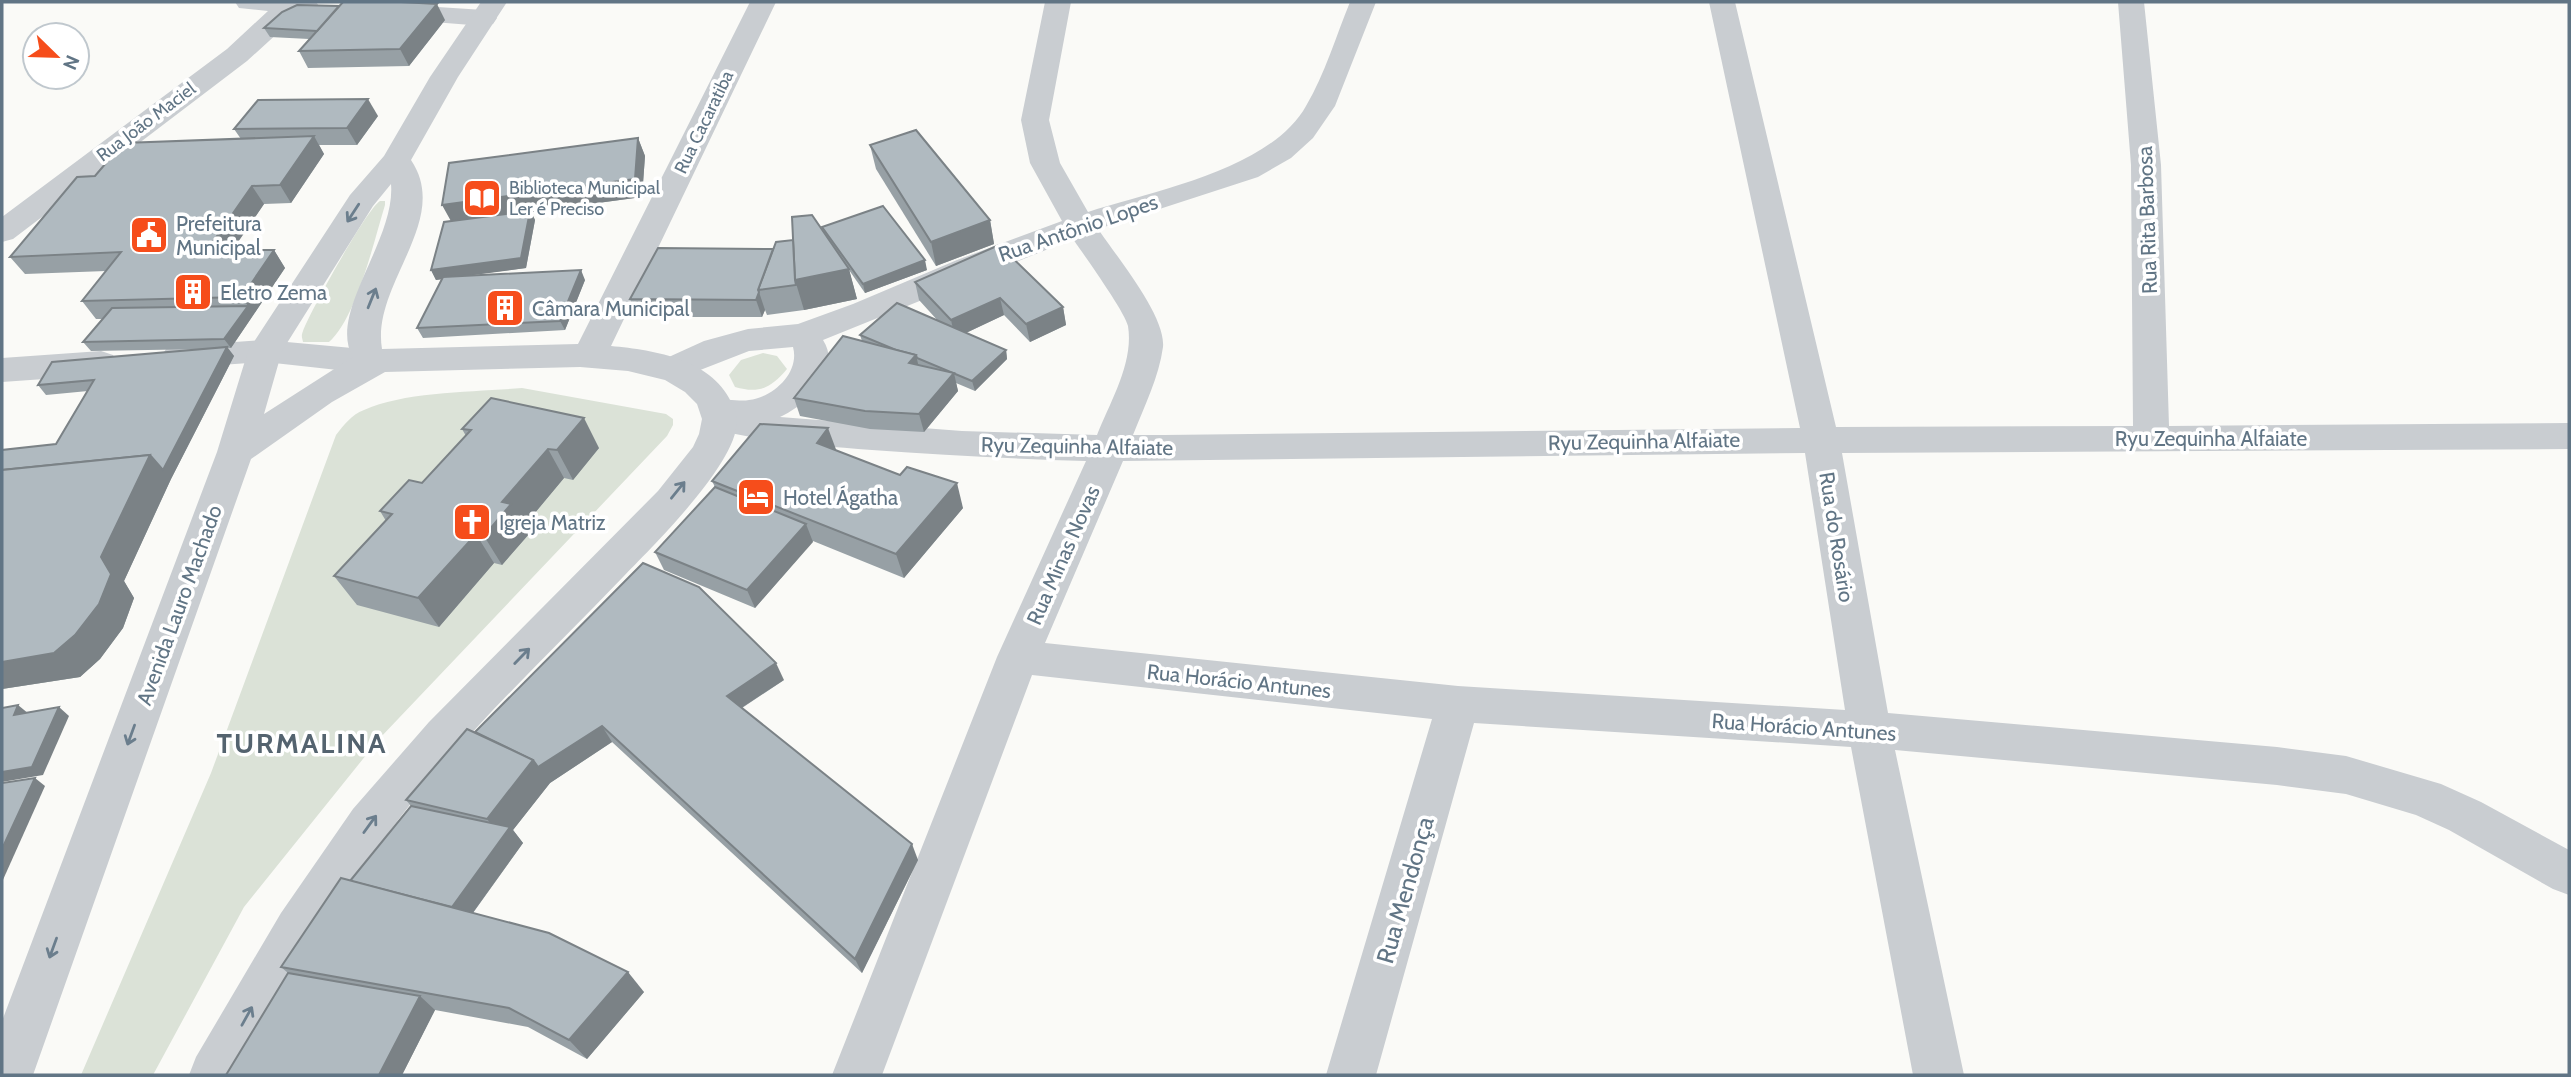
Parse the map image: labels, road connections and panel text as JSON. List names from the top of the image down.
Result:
{
  "streets": {
    "street": [
      "Rua João Maciel",
      "Rua Cacaratiba",
      "Rua Rita Barbosa",
      "Rua Antônio Lopes",
      "Ryu Zequinha Alfaiate",
      "Rua do Rosário",
      "Rua Minas Novas",
      "Avenida Lauro Machado",
      "Rua Horácio Antunes",
      "Rua Mendonça"
    ]
  },
  "crossings": [
    ["Rua Rita Barbosa", "Ryu Zequinha Alfaiate"],
    ["Rua Antônio Lopes", "Rua Minas Novas"],
    ["Ryu Zequinha Alfaiate", "Rua do Rosário"],
    ["Ryu Zequinha Alfaiate", "Rua Minas Novas"],
    ["Rua do Rosário", "Rua Horácio Antunes"],
    ["Rua Minas Novas", "Rua Horácio Antunes"],
    ["Rua Horácio Antunes", "Rua Mendonça"]
  ],
  "districts": ["TURMALINA"],
  "places": {
    "library": ["Biblioteca Municipal Ler é Preciso"],
    "public building": ["Prefeitura Municipal"],
    "building": ["Eletro Zema", "Câmara Municipal"],
    "hotel": ["Hotel Ágatha"],
    "church": ["Igreja Matriz"]
  },
  "north": "bottom right"
}
